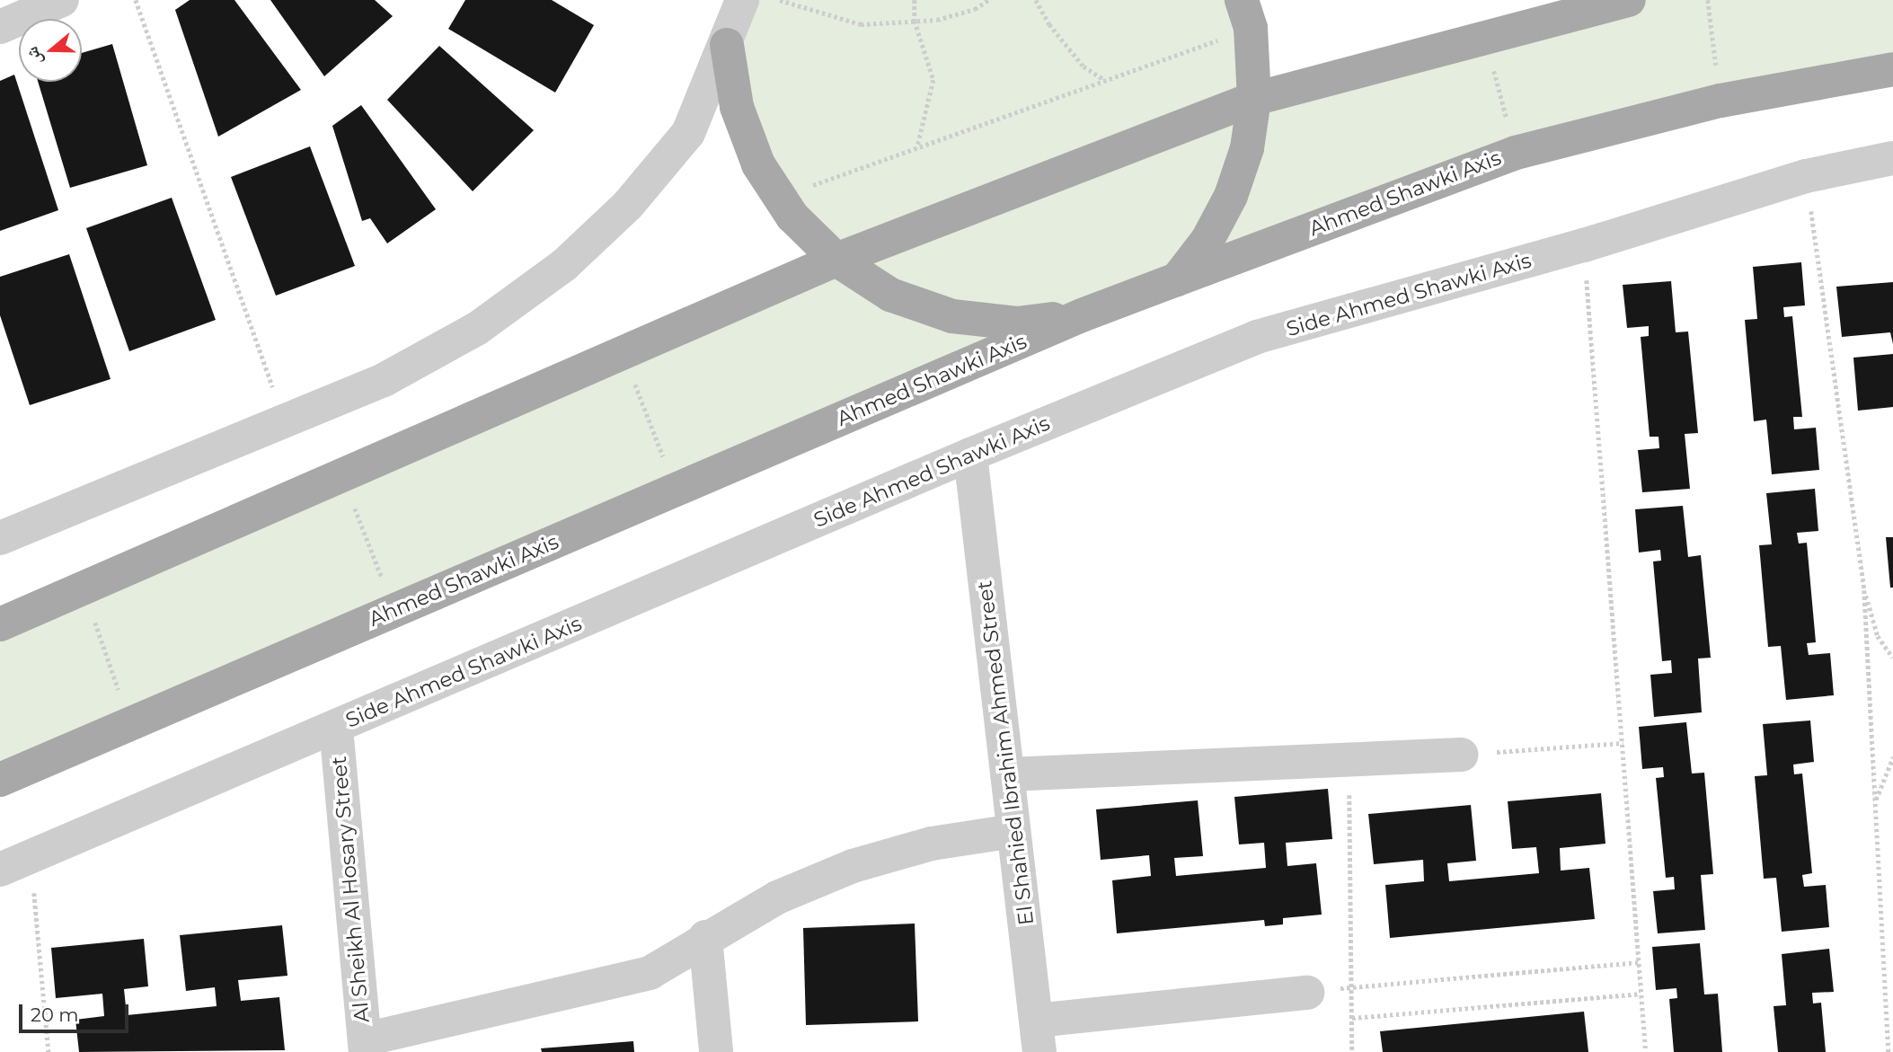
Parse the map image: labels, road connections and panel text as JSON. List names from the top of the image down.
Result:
{
  "streets": {
    "main road": ["Ahmed Shawki Axis"],
    "street": ["Side Ahmed Shawki Axis", "El Shahied Ibrahim Ahmed Street", "Al Sheikh Al Hosary Street"]
  },
  "crossings": [
    ["Side Ahmed Shawki Axis", "El Shahied Ibrahim Ahmed Street"],
    ["Side Ahmed Shawki Axis", "Al Sheikh Al Hosary Street"]
  ],
  "scale_bar": "20 m",
  "north": "left"
}
